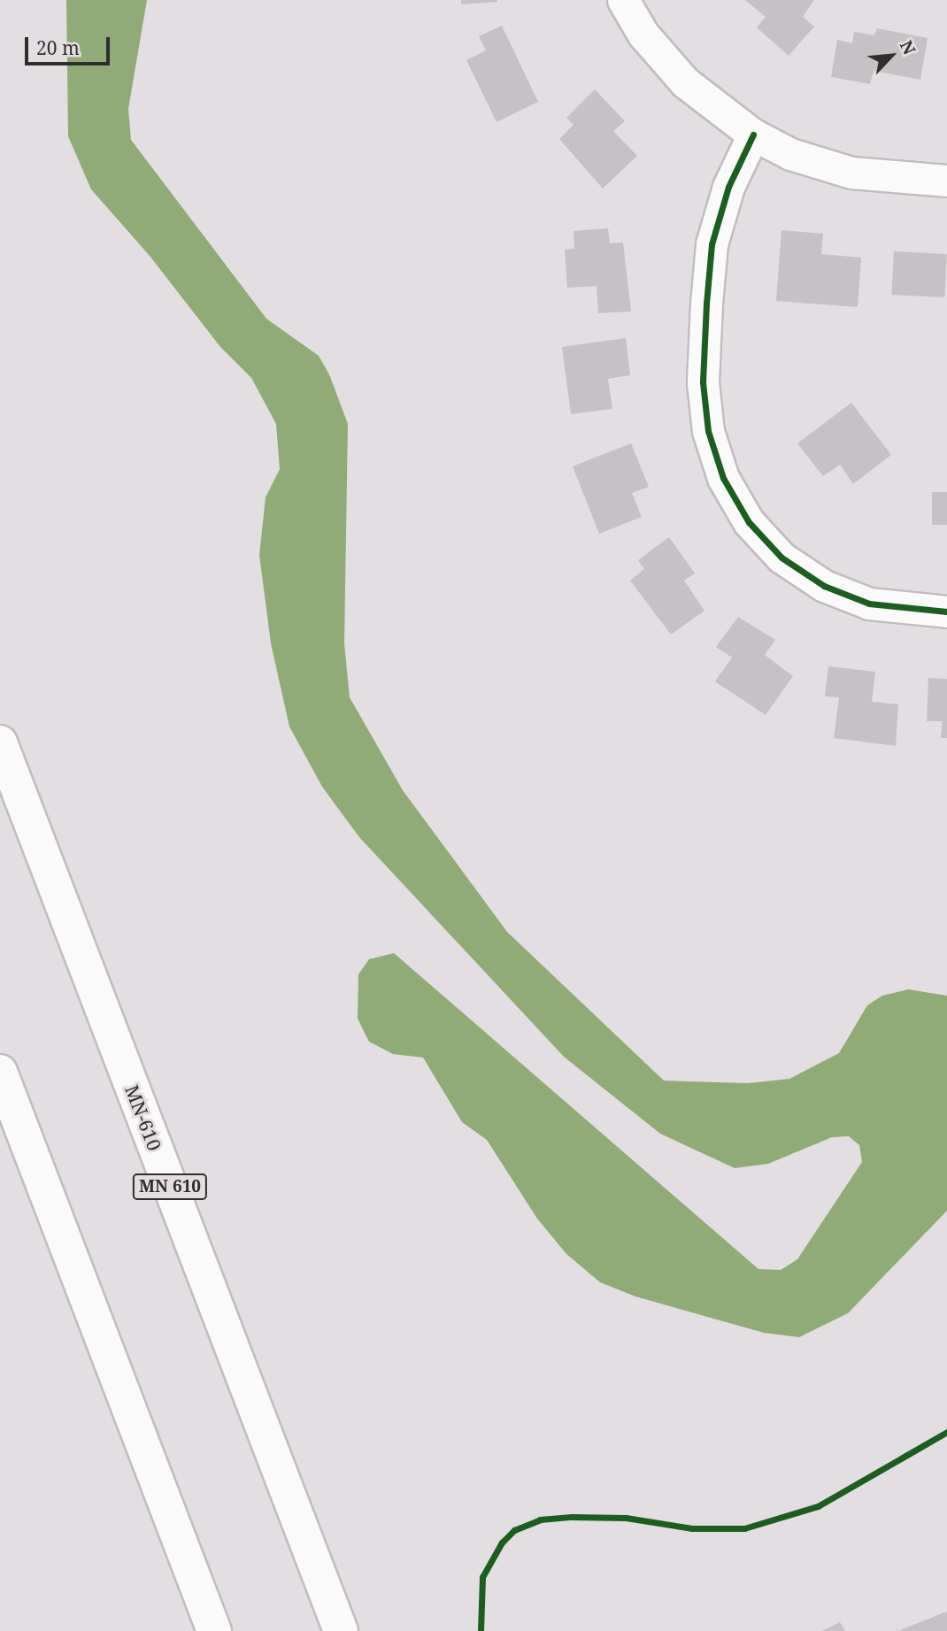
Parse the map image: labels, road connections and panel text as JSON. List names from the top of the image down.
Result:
{
  "streets": {
    "highway": ["MN-610", "MN 610"]
  },
  "scale_bar": "20 m",
  "north": "top right"
}
